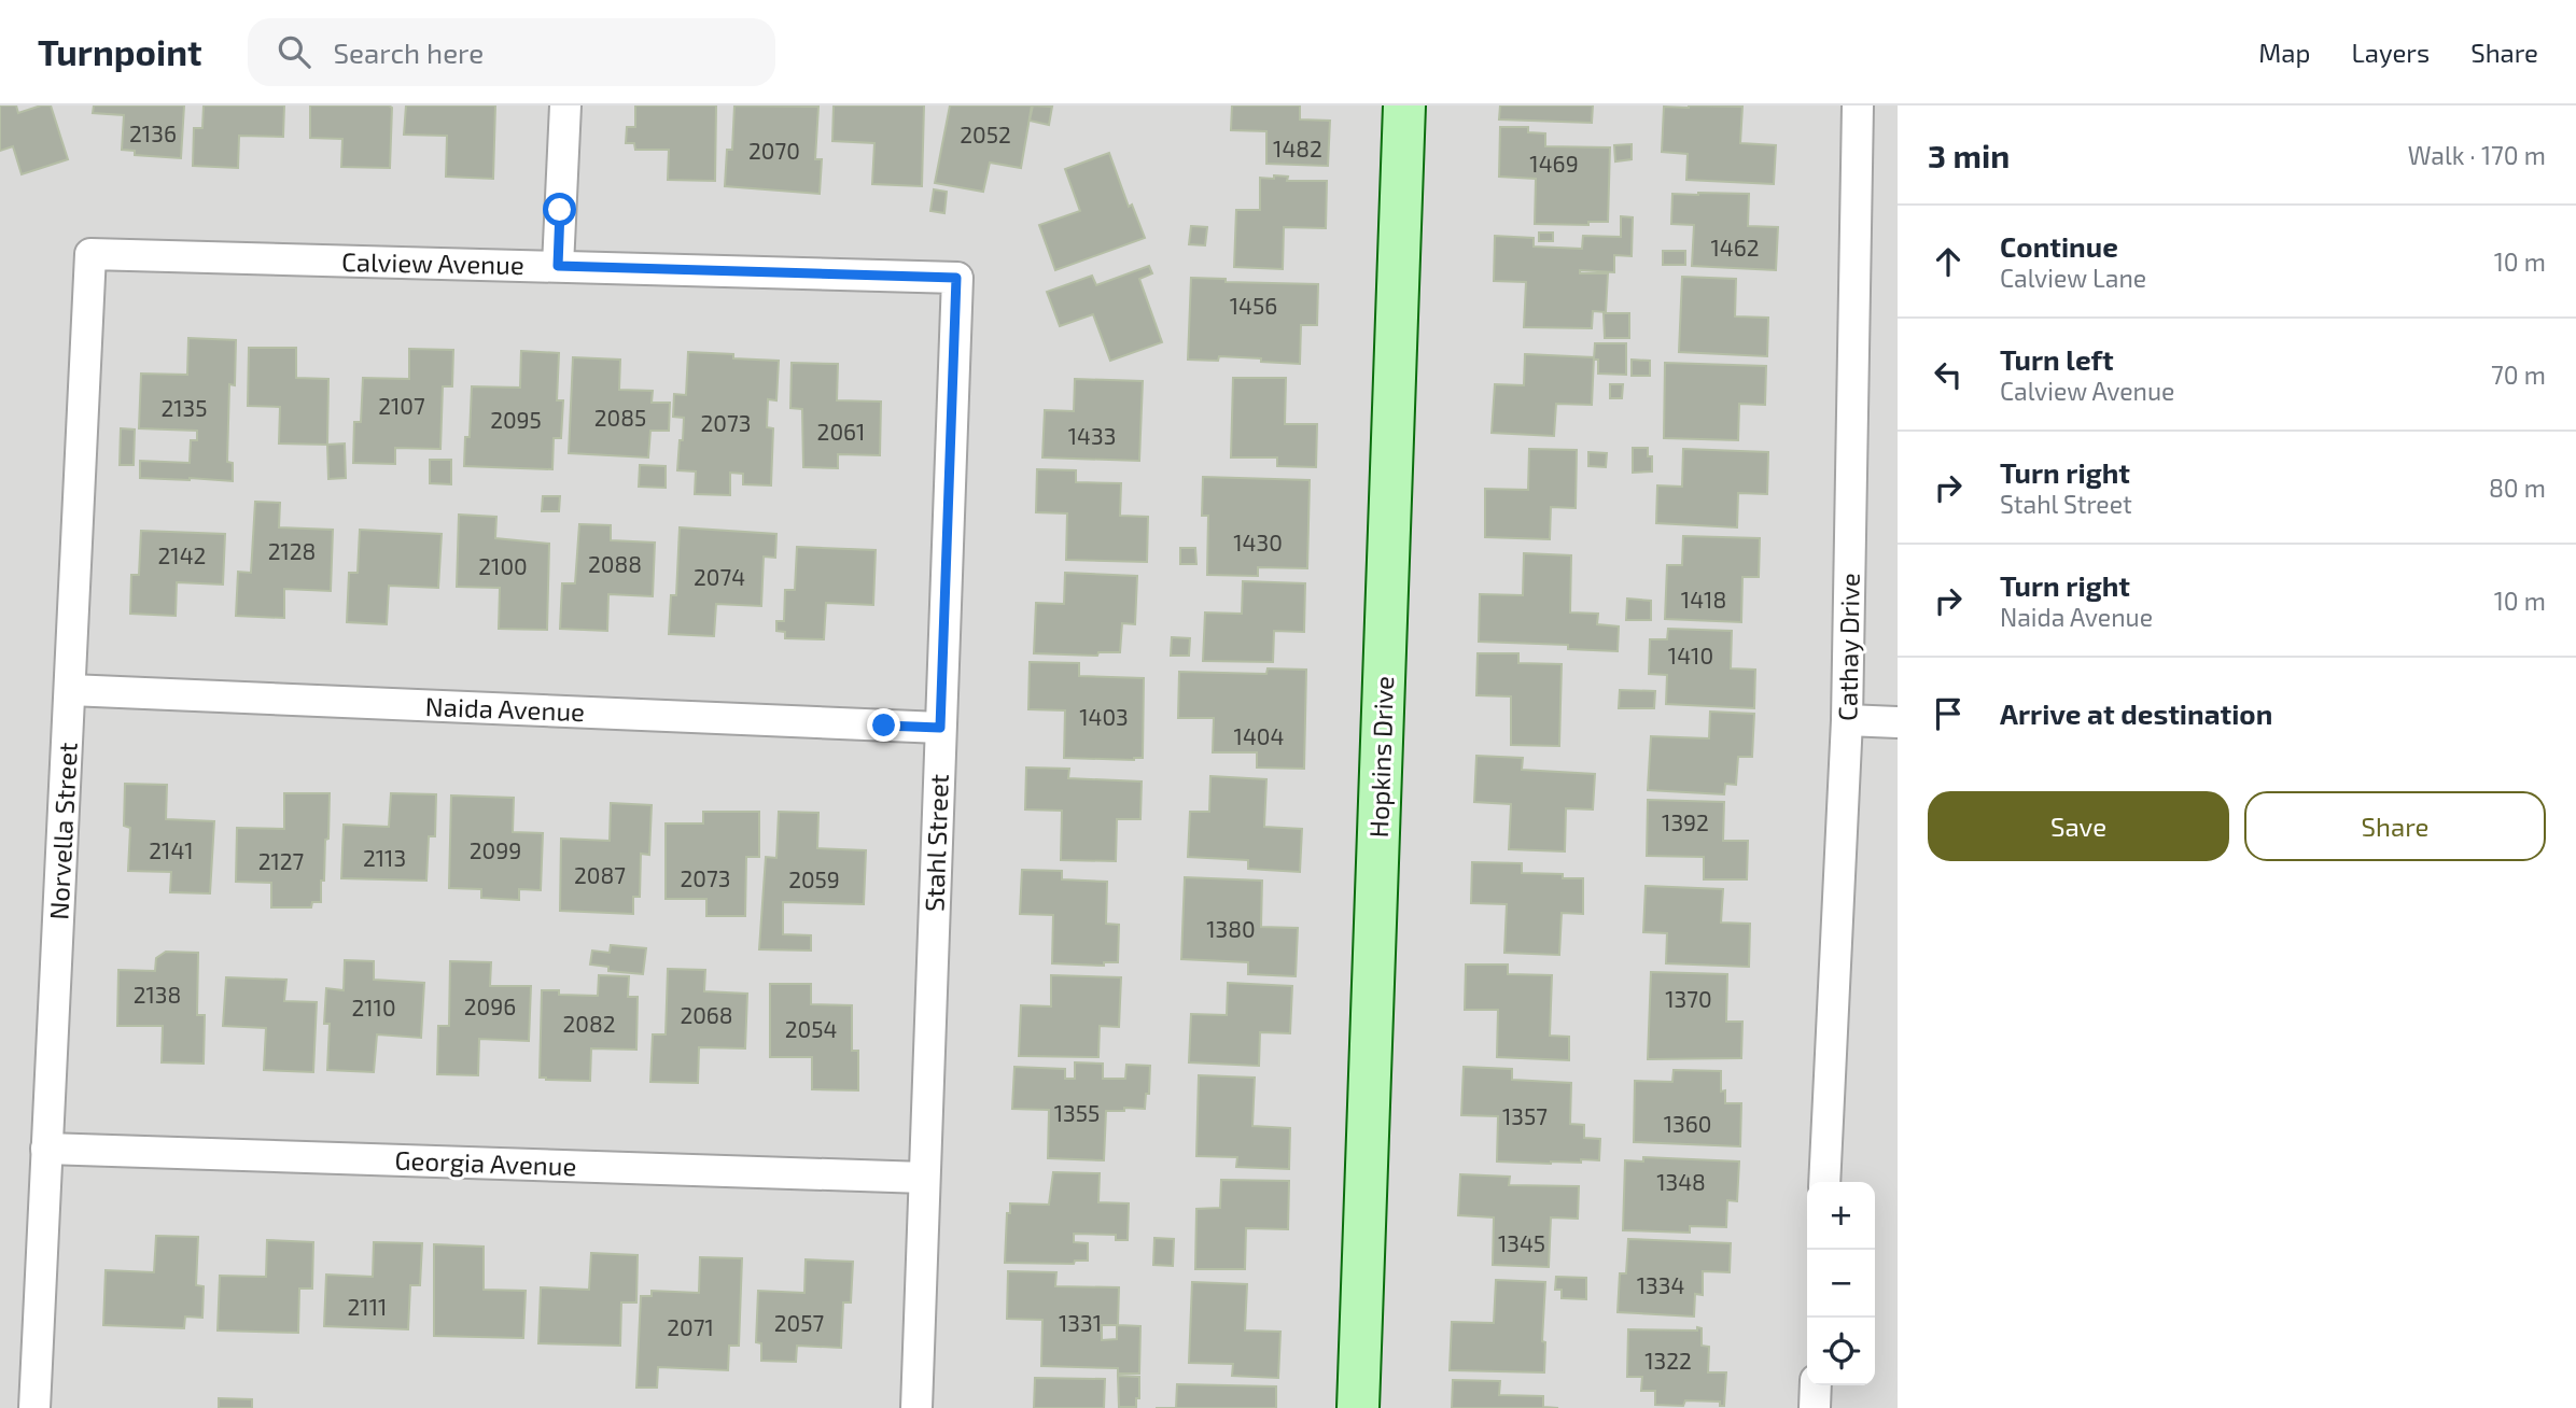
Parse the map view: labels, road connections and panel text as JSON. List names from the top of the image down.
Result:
{
  "streets": {
    "street": [
      "Calview Avenue",
      "Cathay Drive",
      "Naida Avenue",
      "Hopkins Drive",
      "Norvella Street",
      "Stahl Street",
      "Georgia Avenue"
    ]
  },
  "crossings": [
    ["Calview Avenue", "Norvella Street"],
    ["Calview Avenue", "Stahl Street"],
    ["Naida Avenue", "Norvella Street"],
    ["Naida Avenue", "Stahl Street"],
    ["Norvella Street", "Georgia Avenue"],
    ["Stahl Street", "Georgia Avenue"]
  ],
  "house_numbers": [
    "2136",
    "2052",
    "1482",
    "2070",
    "1469",
    "1462",
    "1456",
    "2107",
    "2135",
    "2085",
    "2095",
    "2073",
    "2061",
    "1433",
    "1430",
    "2128",
    "2142",
    "2088",
    "2100",
    "2074",
    "1418",
    "1410",
    "1403",
    "1404",
    "1392",
    "2141",
    "2099",
    "2113",
    "2127",
    "2087",
    "2073",
    "2059",
    "1380",
    "2138",
    "1370",
    "2096",
    "2110",
    "2068",
    "2082",
    "2054",
    "1355",
    "1357",
    "1360",
    "1348",
    "1345",
    "1334",
    "2111",
    "2057",
    "1331",
    "2071",
    "1322"
  ],
  "page": {
    "header": "Turnpoint",
    "search": "Search here",
    "nav": ["Map", "Layers", "Share"],
    "heading": ["3 min", "Walk · 170 m"],
    "list": [
      ["Continue", "Calview Lane", "10 m"],
      ["Turn left", "Calview Avenue", "70 m"],
      ["Turn right", "Stahl Street", "80 m"],
      ["Turn right", "Naida Avenue", "10 m"],
      "Arrive at destination"
    ],
    "buttons": ["Save", "Share"],
    "map_buttons": ["+", "−"]
  }
}
